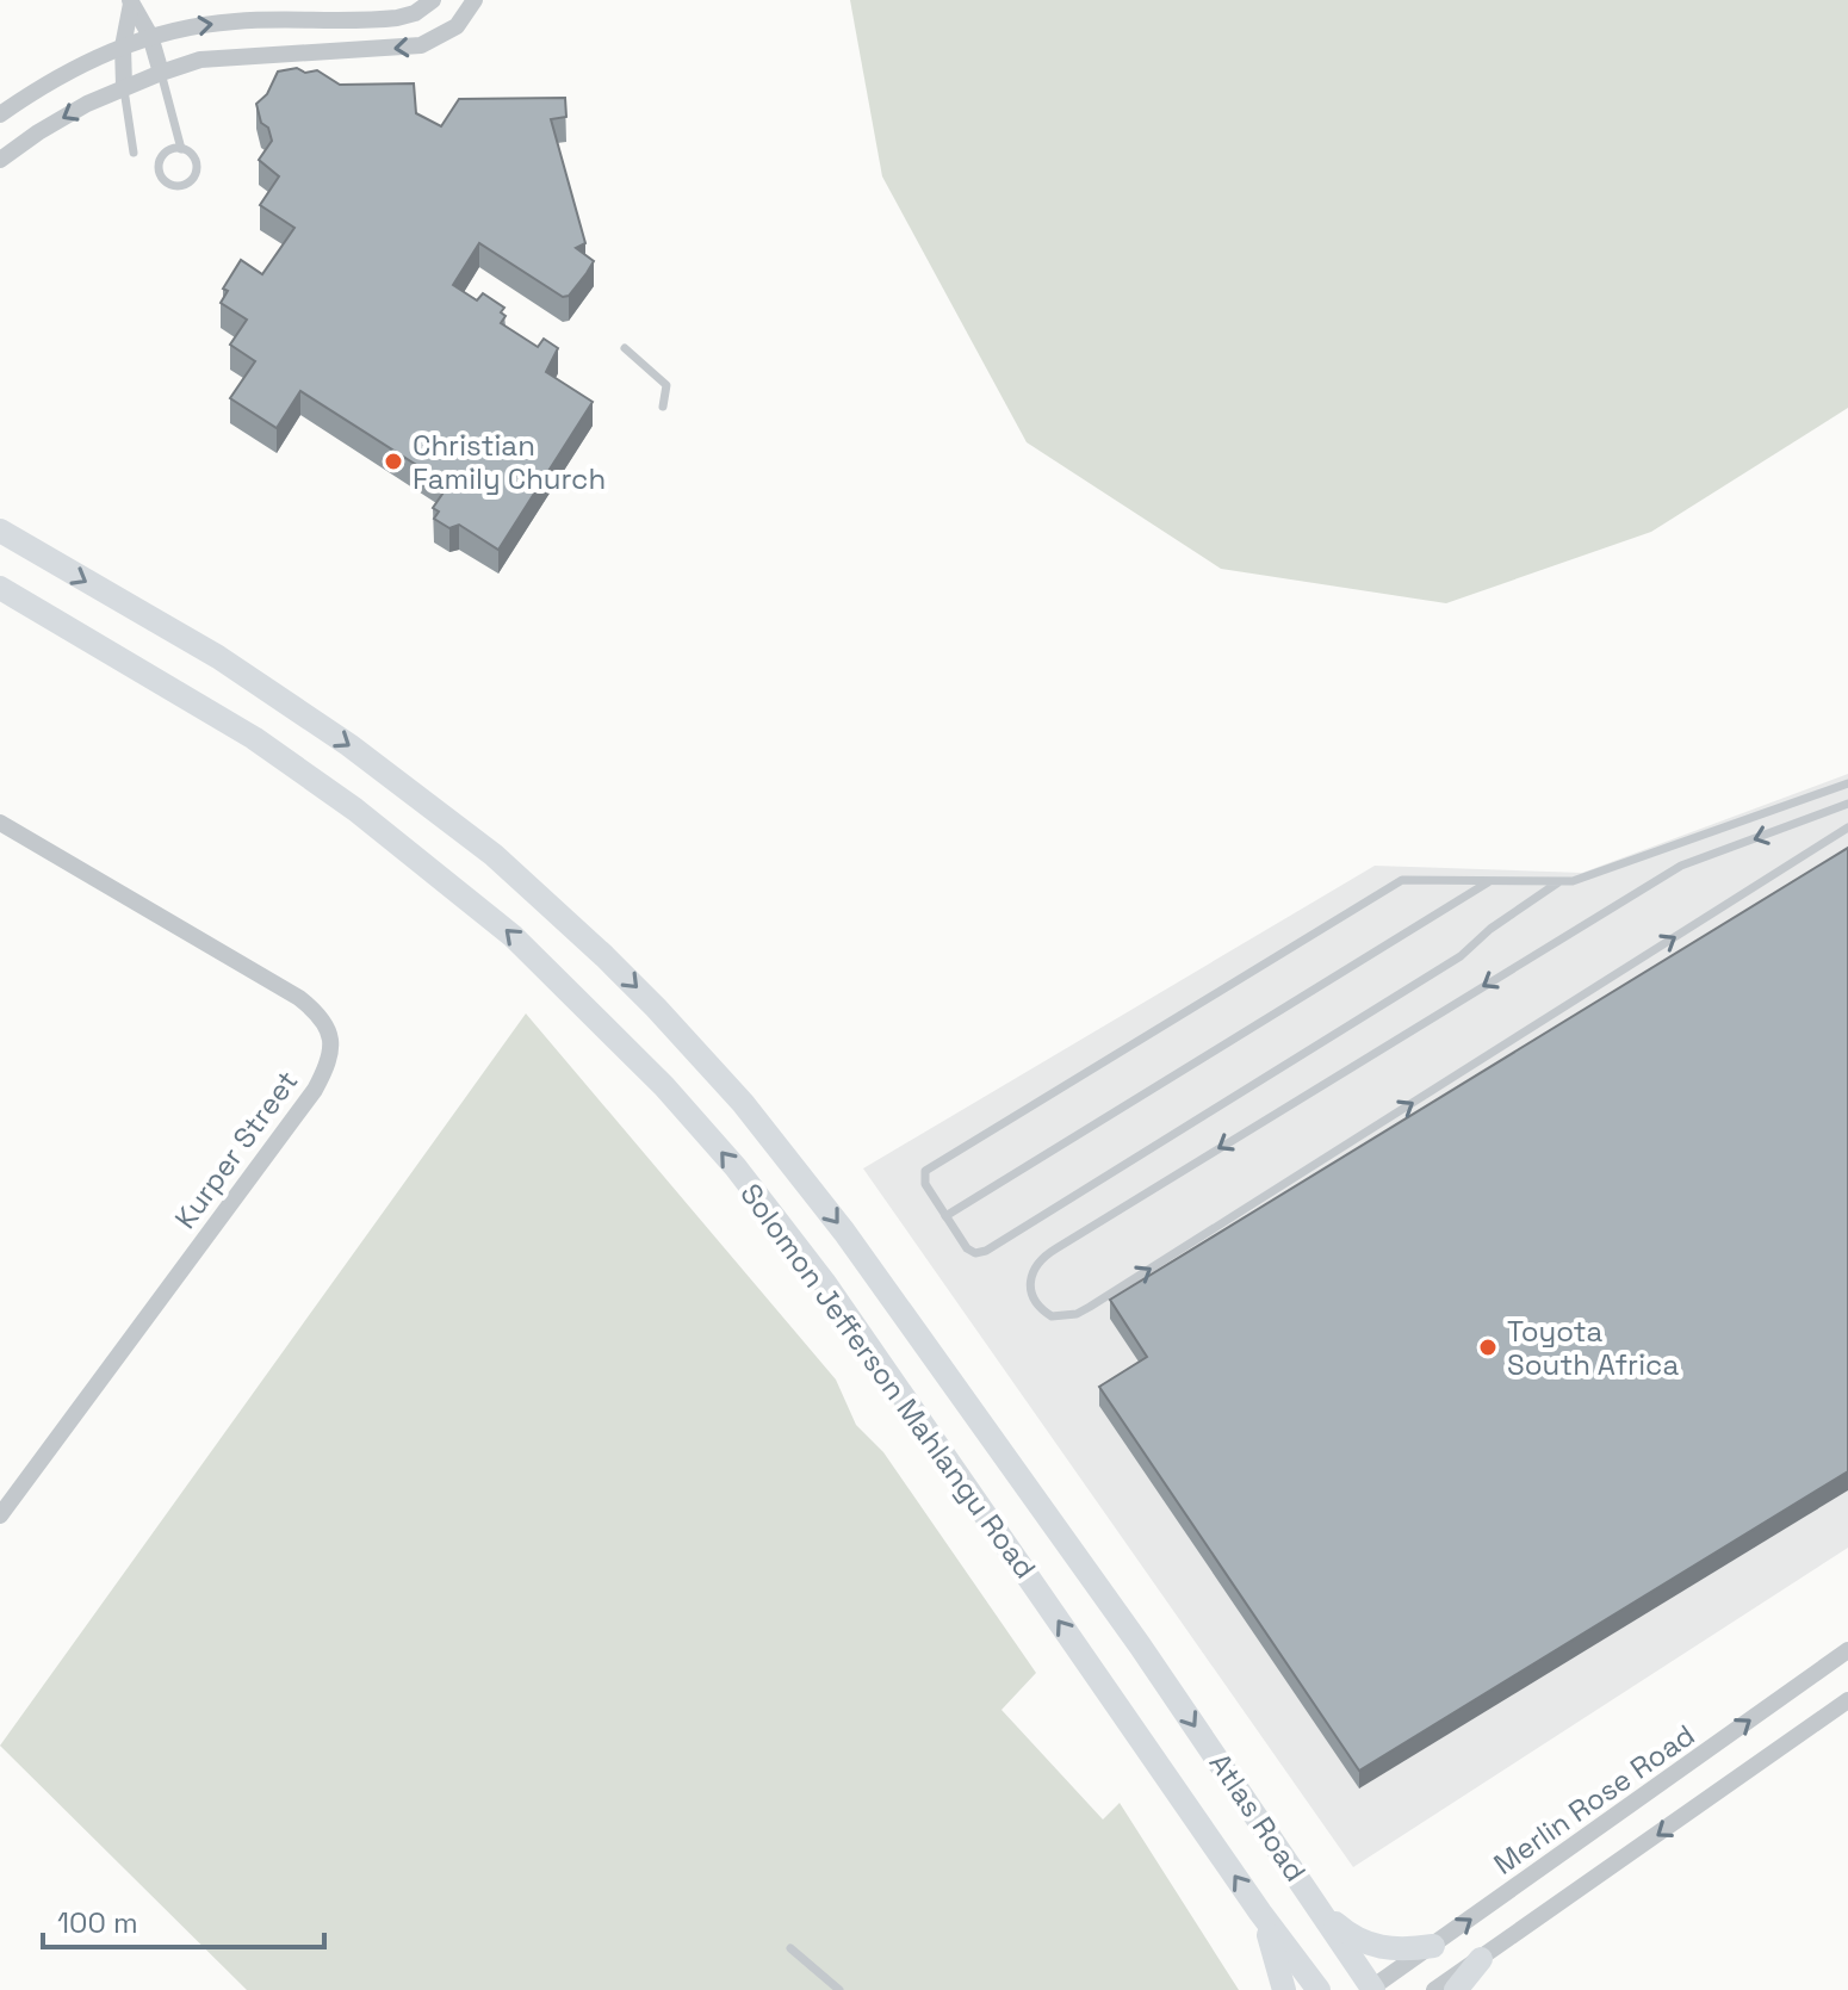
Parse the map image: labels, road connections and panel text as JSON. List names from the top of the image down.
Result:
{
  "streets": {
    "main road": ["Solomon Jefferson Mahlangu Road", "Atlas Road"],
    "street": ["Kurper Street", "Merlin Rose Road"]
  },
  "crossings": [
    ["Solomon Jefferson Mahlangu Road", "Atlas Road"],
    ["Merlin Rose Road", "Atlas Road"]
  ],
  "one_way": ["Atlas Road"],
  "places": ["Christian Family Church", "Toyota South Africa"],
  "scale_bar": "100 m"
}
